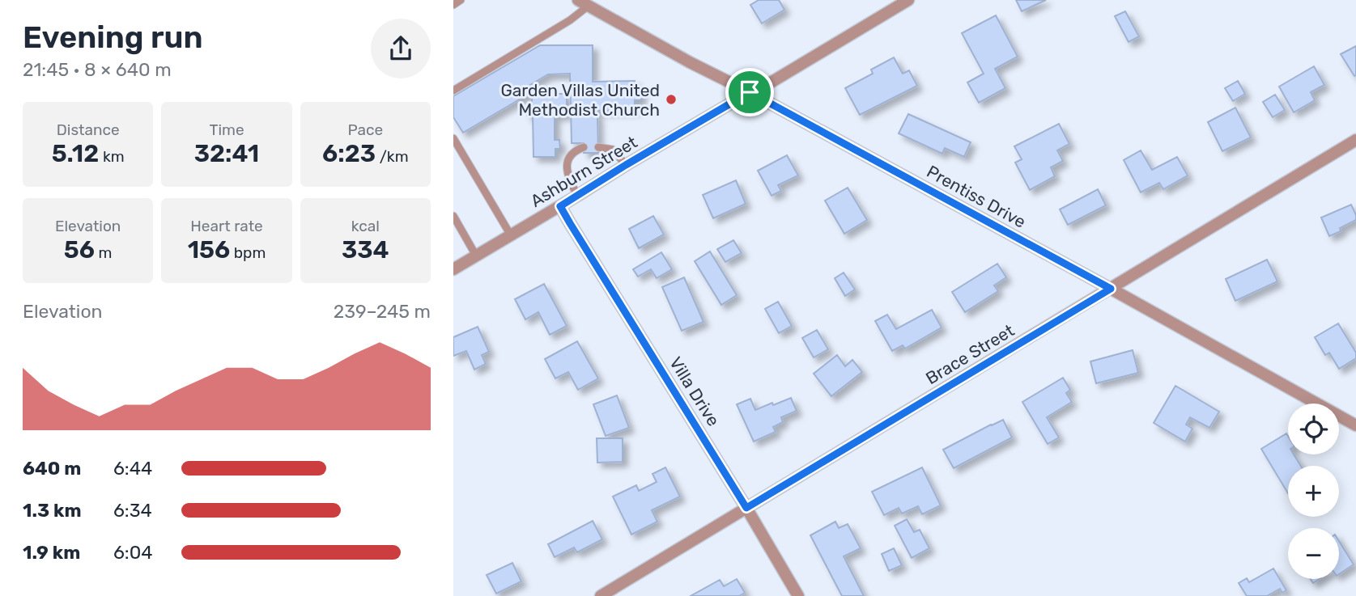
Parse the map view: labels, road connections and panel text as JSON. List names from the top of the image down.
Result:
{
  "streets": {
    "street": [
      "Ashburn Street",
      "Prentiss Drive",
      "Brace Street",
      "Villa Drive"
    ]
  },
  "crossings": [
    ["Ashburn Street", "Prentiss Drive"],
    ["Ashburn Street", "Villa Drive"],
    ["Prentiss Drive", "Brace Street"],
    ["Brace Street", "Villa Drive"]
  ],
  "places": ["Garden Villas United Methodist Church"],
  "page": {
    "heading": ["Evening run", "21:45 · 8 × 640 m"],
    "stats": [
      ["Distance", "5.12 km"],
      ["Time", "32:41"],
      ["Pace", "6:23 /km"],
      ["Elevation", "56 m"],
      ["Heart rate", "156 bpm"],
      ["kcal", "334"]
    ],
    "chart": ["Elevation", "239–245 m"],
    "map_buttons": ["+", "−"],
    "list": [
      {
        "name": "640 m",
        "note": "6:44"
      },
      {
        "name": "1.3 km",
        "note": "6:34"
      },
      {
        "name": "1.9 km",
        "note": "6:04"
      }
    ]
  }
}
